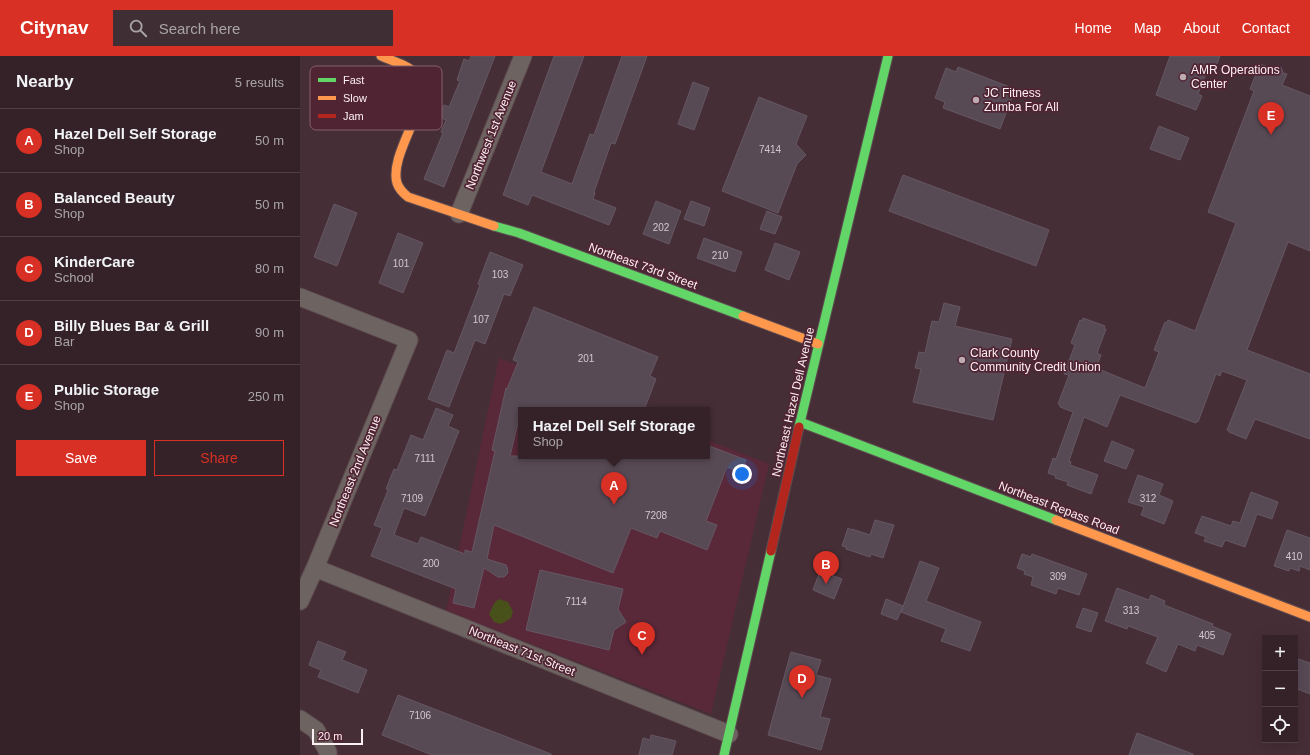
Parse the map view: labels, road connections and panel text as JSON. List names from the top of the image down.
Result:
{
  "streets": {
    "street": [
      "Northwest 1st Avenue",
      "Northeast 73rd Street",
      "Northeast Hazel Dell Avenue",
      "Northeast 2nd Avenue",
      "Northeast Repass Road",
      "Northeast 71st Street"
    ]
  },
  "crossings": [
    ["Northwest 1st Avenue", "Northeast 73rd Street"],
    ["Northeast 73rd Street", "Northeast Hazel Dell Avenue"],
    ["Northeast Hazel Dell Avenue", "Northeast Repass Road"],
    ["Northeast Hazel Dell Avenue", "Northeast 71st Street"],
    ["Northeast 2nd Avenue", "Northeast 71st Street"]
  ],
  "places": ["AMR Operations Center", "JC Fitness Zumba For All", "Clark County Community Credit Union"],
  "house_numbers": [
    "7414",
    "202",
    "210",
    "101",
    "103",
    "107",
    "201",
    "7111",
    "7109",
    "312",
    "7208",
    "410",
    "200",
    "309",
    "7114",
    "313",
    "405",
    "7106"
  ],
  "legend": ["Fast", "Slow", "Jam"],
  "scale_bar": "20 m",
  "page": {
    "header": "Citynav",
    "search": "Search here",
    "nav": [
      "Home",
      "Map",
      "About",
      "Contact"
    ],
    "heading": ["Nearby", "5 results"],
    "pins": [
      "E",
      "A",
      "B",
      "C",
      "D"
    ],
    "list": [
      {
        "mark": "A",
        "name": "Hazel Dell Self Storage",
        "note": "Shop",
        "value": "50 m"
      },
      {
        "mark": "B",
        "name": "Balanced Beauty",
        "note": "Shop",
        "value": "50 m"
      },
      {
        "mark": "C",
        "name": "KinderCare",
        "note": "School",
        "value": "80 m"
      },
      {
        "mark": "D",
        "name": "Billy Blues Bar & Grill",
        "note": "Bar",
        "value": "90 m"
      },
      {
        "mark": "E",
        "name": "Public Storage",
        "note": "Shop",
        "value": "250 m"
      }
    ],
    "popup": ["Hazel Dell Self Storage", "Shop"],
    "buttons": ["Save", "Share"],
    "map_buttons": ["+", "−"],
    "scale": "20 m"
  }
}
